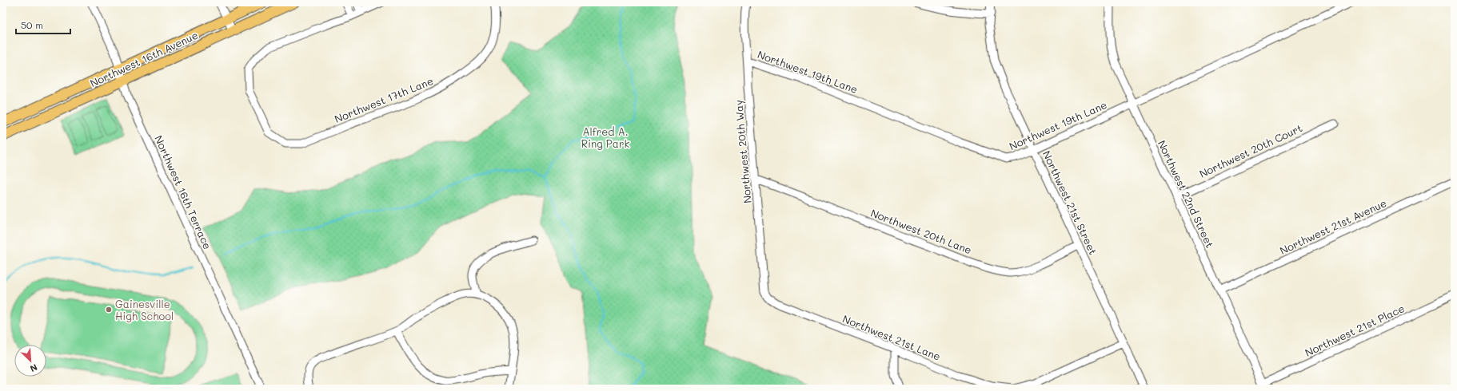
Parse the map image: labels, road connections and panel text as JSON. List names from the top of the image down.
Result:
{
  "streets": {
    "main road": ["Northwest 16th Avenue"],
    "street": [
      "Northwest 19th Lane",
      "Northwest 17th Lane",
      "Northwest 20th Court",
      "Northwest 20th Way",
      "Northwest 16th Terrace",
      "Northwest 22nd Street",
      "Northwest 21st Street",
      "Northwest 21st Avenue",
      "Northwest 20th Lane",
      "Northwest 21st Place",
      "Northwest 21st Lane"
    ]
  },
  "crossings": [
    ["Northwest 16th Avenue", "Northwest 16th Terrace"],
    ["Northwest 19th Lane", "Northwest 20th Way"],
    ["Northwest 19th Lane", "Northwest 22nd Street"],
    ["Northwest 19th Lane", "Northwest 21st Street"],
    ["Northwest 20th Court", "Northwest 22nd Street"],
    ["Northwest 20th Way", "Northwest 20th Lane"],
    ["Northwest 20th Way", "Northwest 21st Lane"],
    ["Northwest 22nd Street", "Northwest 21st Avenue"],
    ["Northwest 22nd Street", "Northwest 21st Place"],
    ["Northwest 21st Street", "Northwest 20th Lane"]
  ],
  "parks": ["Alfred A. Ring Park"],
  "places": ["Gainesville High School"],
  "scale_bar": "50 m",
  "north": "bottom right"
}
